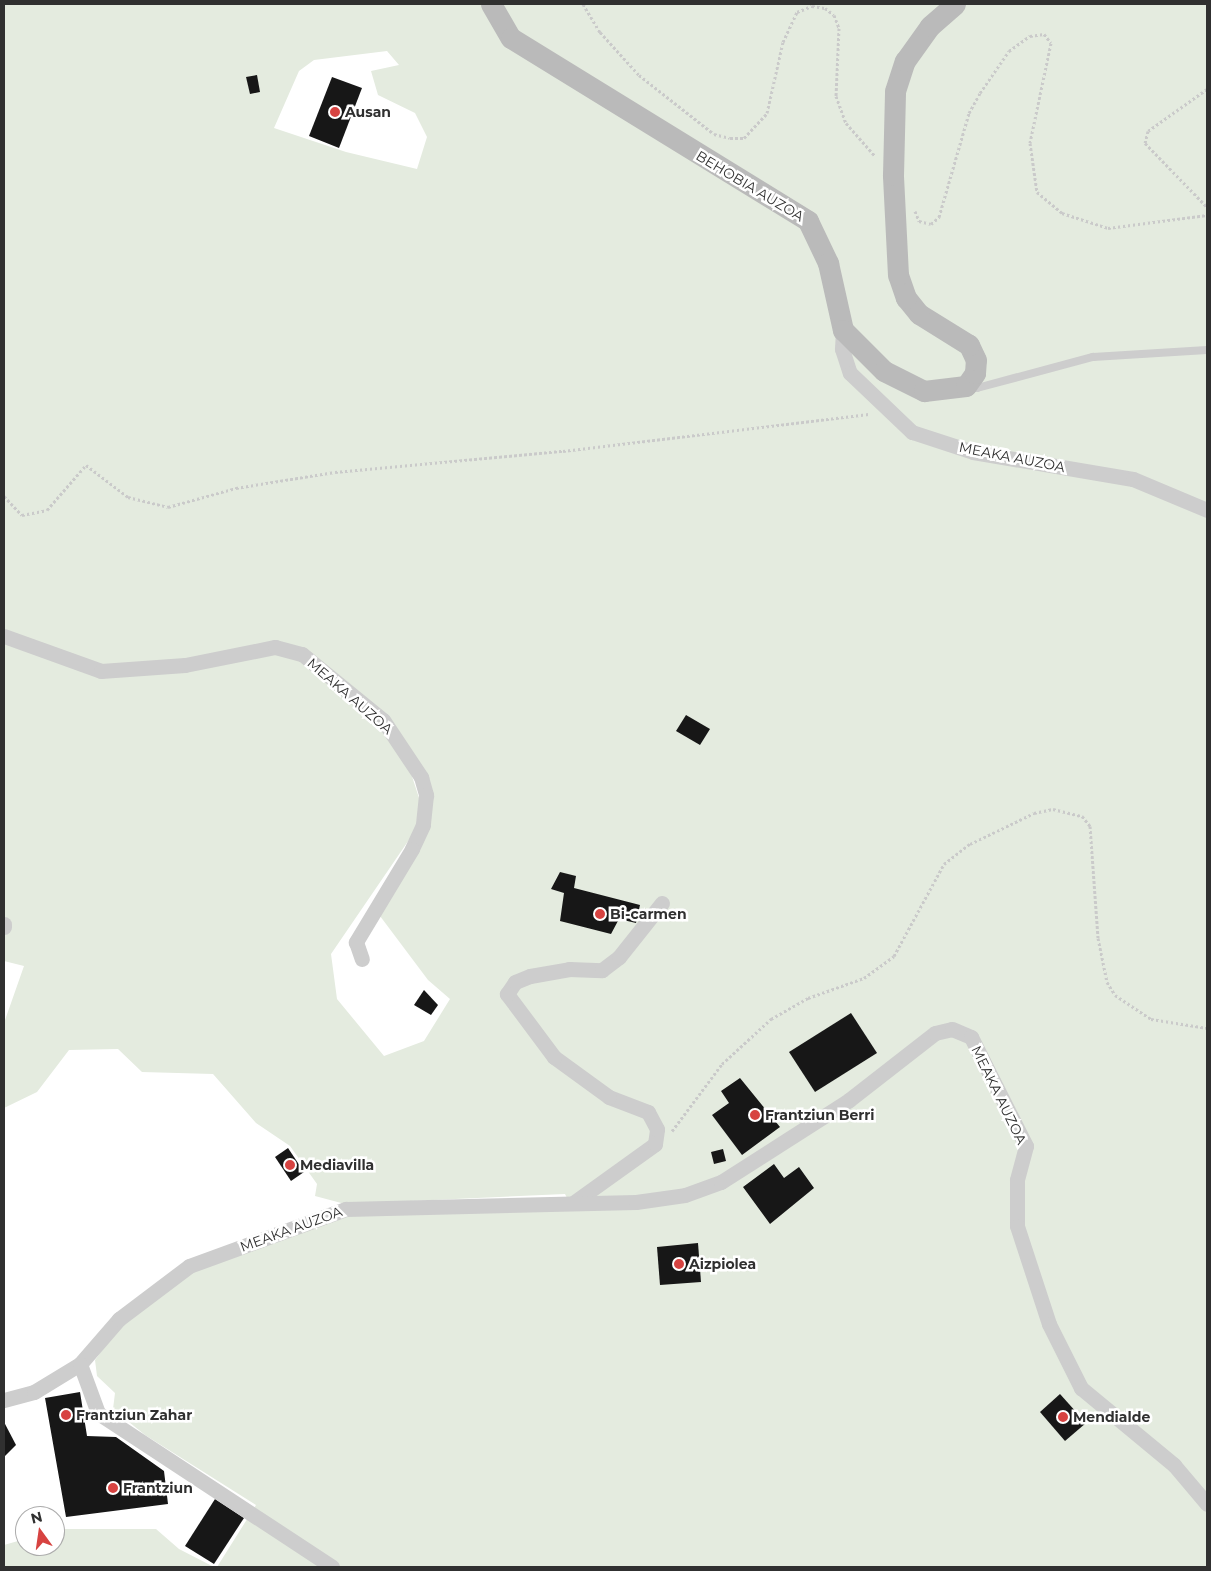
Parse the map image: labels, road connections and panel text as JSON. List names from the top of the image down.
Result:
{
  "streets": {
    "street": ["BEHOBIA AUZOA", "MEAKA AUZOA"]
  },
  "crossings": [
    ["BEHOBIA AUZOA", "MEAKA AUZOA"]
  ],
  "places": [
    "Ausan",
    "Bi-carmen",
    "Frantziun Berri",
    "Mediavilla",
    "Aizpiolea",
    "Frantziun Zahar",
    "Mendialde",
    "Frantziun"
  ],
  "north": "top"
}
